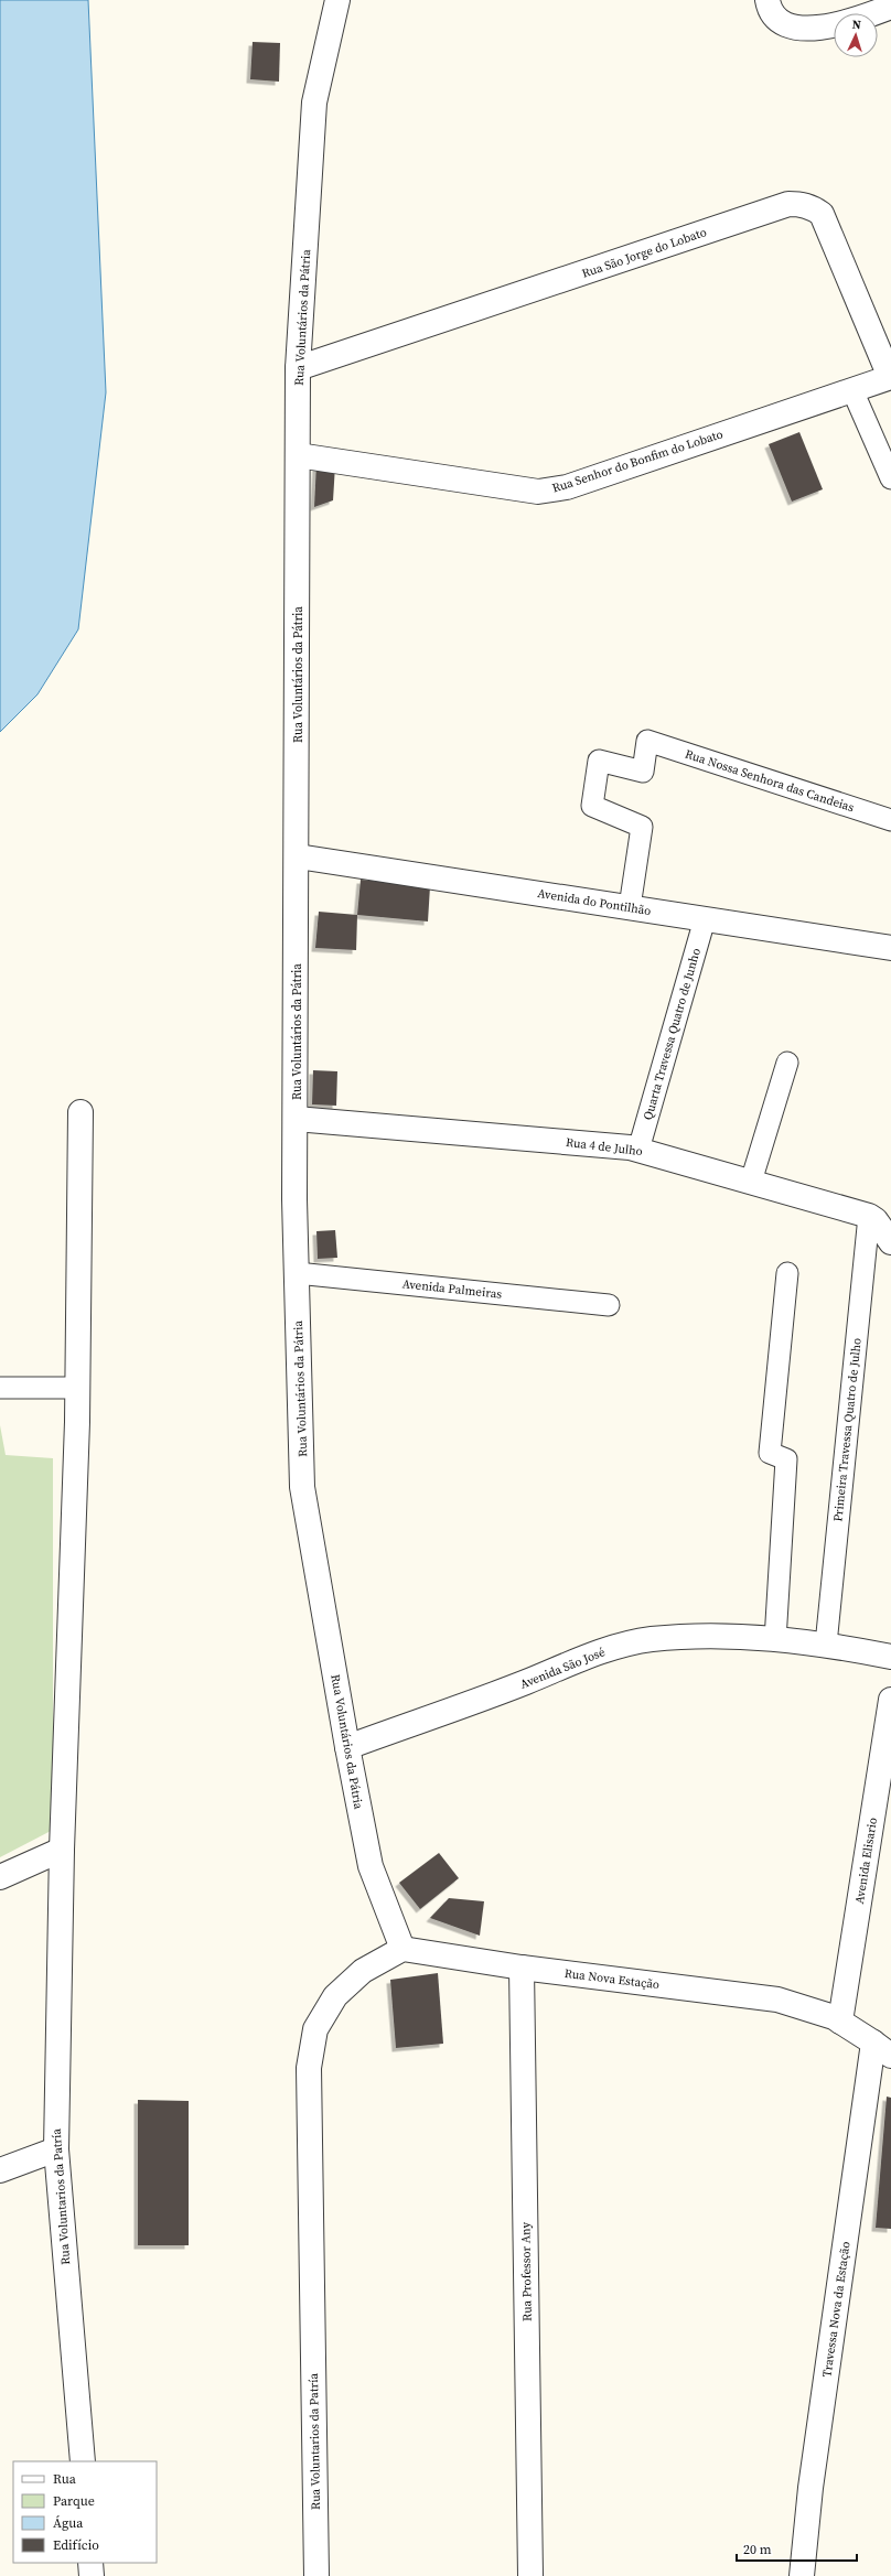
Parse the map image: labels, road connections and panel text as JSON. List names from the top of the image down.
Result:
{
  "streets": {
    "street": [
      "Rua São Jorge do Lobato",
      "Rua Voluntários da Pátria",
      "Rua Senhor do Bonfim do Lobato",
      "Avenida do Pontilhão",
      "Rua 4 de Julho",
      "Avenida São José",
      "Avenida Elisario",
      "Rua Nova Estação",
      "Rua Voluntarios da Patría",
      "Rua Professor Any",
      "Travessa Nova da Estação"
    ],
    "lane": [
      "Rua Nossa Senhora das Candeias",
      "Quarta Travessa Quatro de Junho",
      "Avenida Palmeiras",
      "Primeira Travessa Quatro de Julho"
    ]
  },
  "crossings": [
    ["Rua São Jorge do Lobato", "Rua Voluntários da Pátria"],
    ["Rua São Jorge do Lobato", "Rua Senhor do Bonfim do Lobato"],
    ["Rua Voluntários da Pátria", "Rua Senhor do Bonfim do Lobato"],
    ["Rua Voluntários da Pátria", "Avenida do Pontilhão"],
    ["Rua Voluntários da Pátria", "Rua 4 de Julho"],
    ["Rua Voluntários da Pátria", "Avenida Palmeiras"],
    ["Rua Voluntários da Pátria", "Avenida São José"],
    ["Rua Voluntários da Pátria", "Rua Nova Estação"],
    ["Rua Voluntários da Pátria", "Rua Voluntarios da Patría"],
    ["Rua Nossa Senhora das Candeias", "Avenida do Pontilhão"],
    ["Avenida do Pontilhão", "Quarta Travessa Quatro de Junho"],
    ["Quarta Travessa Quatro de Junho", "Rua 4 de Julho"],
    ["Rua 4 de Julho", "Primeira Travessa Quatro de Julho"],
    ["Primeira Travessa Quatro de Julho", "Avenida São José"],
    ["Avenida Elisario", "Rua Nova Estação"],
    ["Rua Nova Estação", "Rua Voluntarios da Patría"],
    ["Rua Nova Estação", "Rua Professor Any"],
    ["Rua Nova Estação", "Travessa Nova da Estação"]
  ],
  "legend": [
    "Rua",
    "Parque",
    "Água",
    "Edifício"
  ],
  "scale_bar": "20 m",
  "north": "top"
}
